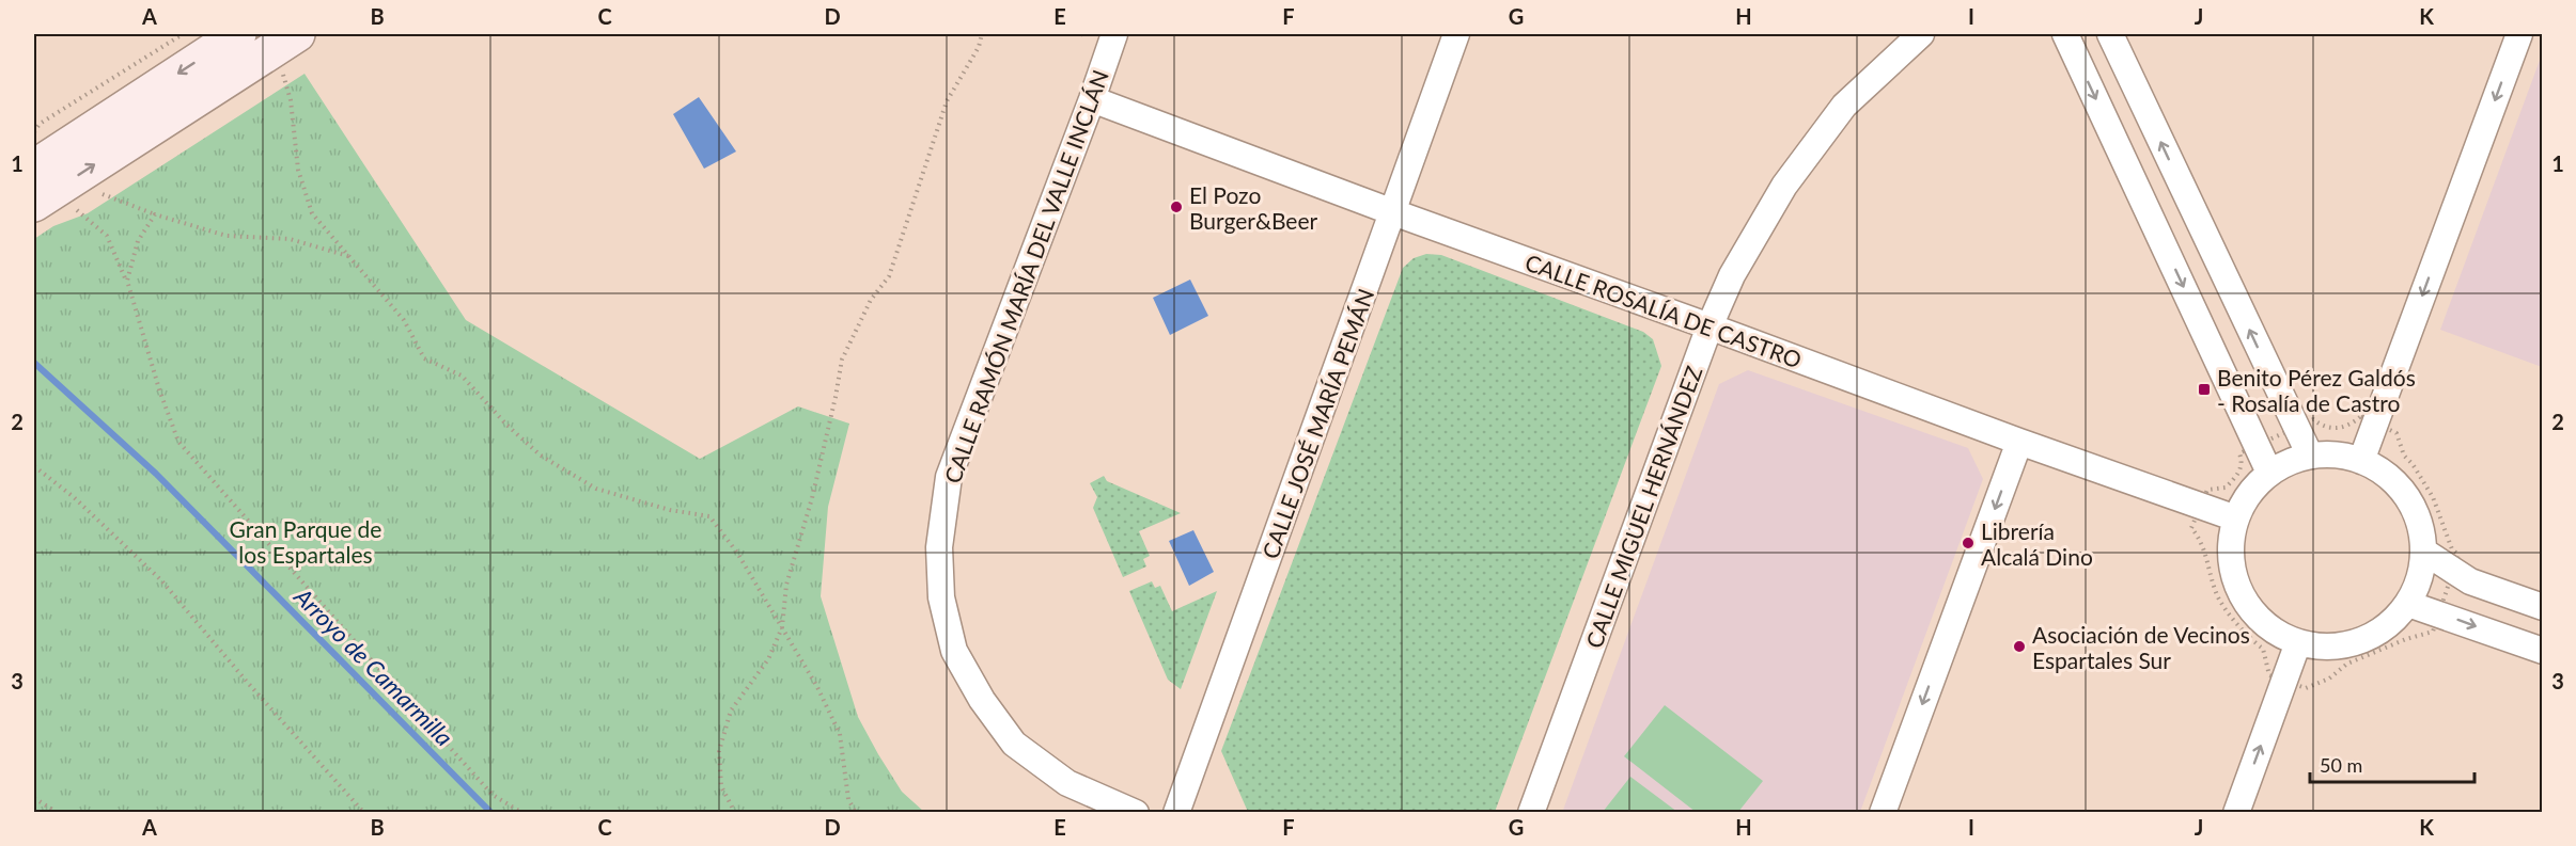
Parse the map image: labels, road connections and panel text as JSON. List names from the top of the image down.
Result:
{
  "streets": {
    "street": [
      "CALLE RAMÓN MARÍA DEL VALLE INCLÁN",
      "CALLE ROSALÍA DE CASTRO",
      "CALLE JOSÉ MARÍA PEMÁN",
      "CALLE MIGUEL HERNÁNDEZ"
    ]
  },
  "crossings": [
    ["CALLE RAMÓN MARÍA DEL VALLE INCLÁN", "CALLE ROSALÍA DE CASTRO"],
    ["CALLE ROSALÍA DE CASTRO", "CALLE JOSÉ MARÍA PEMÁN"],
    ["CALLE ROSALÍA DE CASTRO", "CALLE MIGUEL HERNÁNDEZ"]
  ],
  "water": ["Arroyo de Camarmilla"],
  "parks": ["Gran Parque de los Espartales"],
  "places": {
    "other": ["El Pozo Burger&Beer", "Librería Alcalá Dino", "Asociación de Vecinos Espartales Sur"],
    "transit": ["Benito Pérez Galdós - Rosalía de Castro"]
  },
  "scale_bar": "50 m",
  "grid": {
    "columns": [
      "A",
      "B",
      "C",
      "D",
      "E",
      "F",
      "G",
      "H",
      "I",
      "J",
      "K"
    ],
    "rows": ["1", "2", "3"]
  }
}
